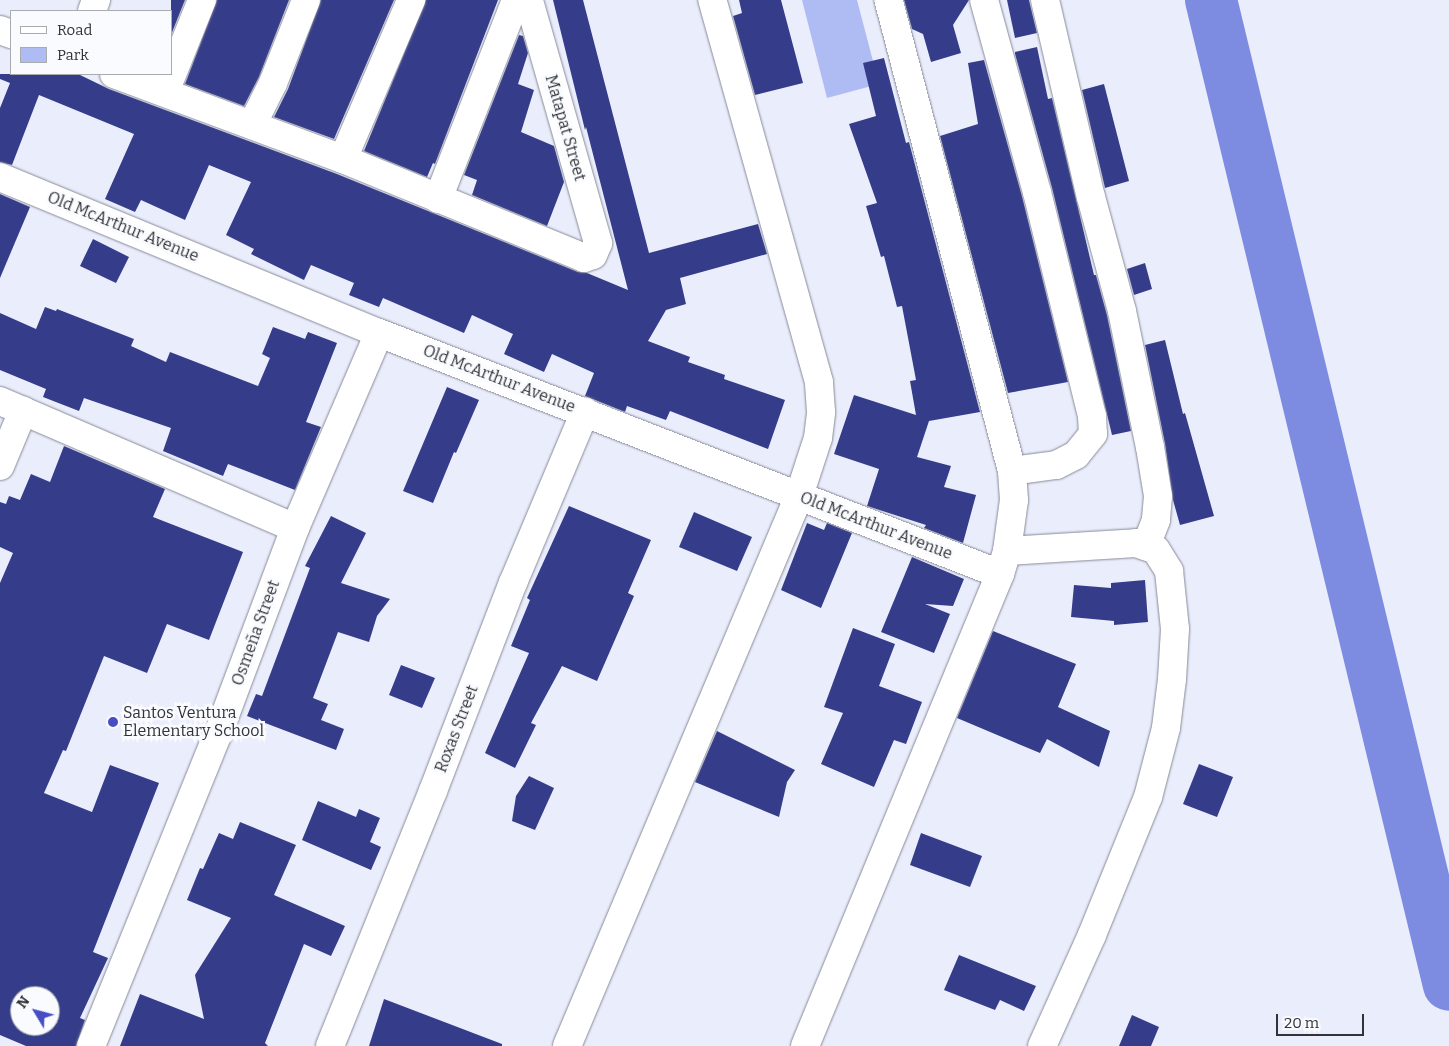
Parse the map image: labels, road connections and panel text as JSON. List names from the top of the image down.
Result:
{
  "streets": {
    "street": [
      "Matapat Street",
      "Old McArthur Avenue",
      "Osmeña Street",
      "Roxas Street"
    ]
  },
  "crossings": [
    ["Old McArthur Avenue", "Osmeña Street"],
    ["Old McArthur Avenue", "Roxas Street"]
  ],
  "places": ["Santos Ventura Elementary School"],
  "legend": ["Road", "Park"],
  "scale_bar": "20 m",
  "north": "top left"
}
